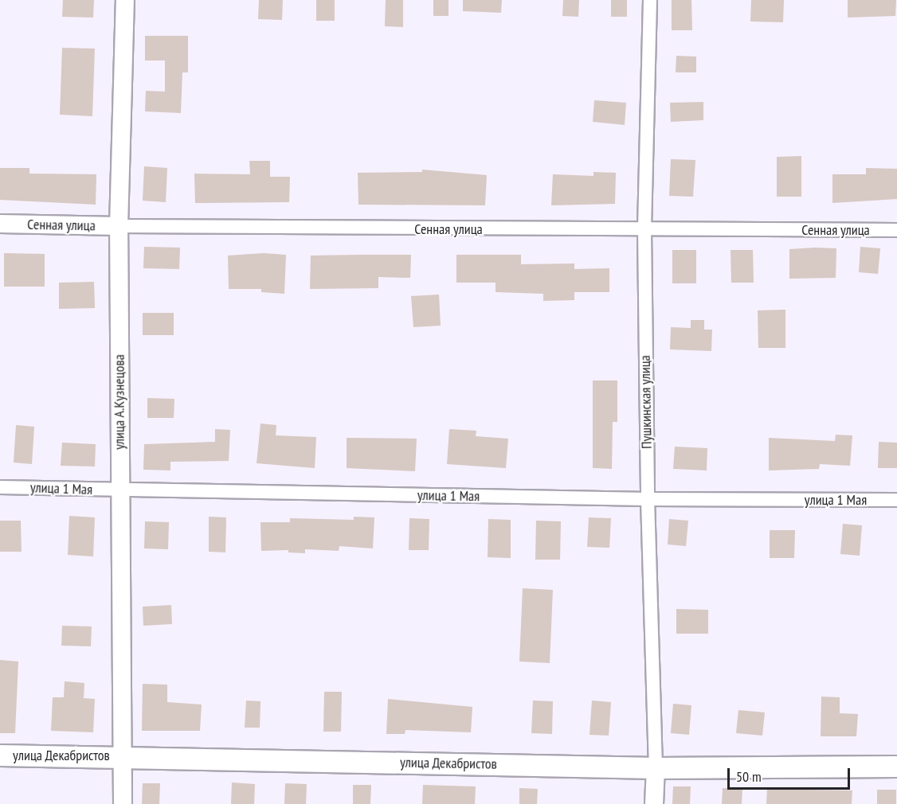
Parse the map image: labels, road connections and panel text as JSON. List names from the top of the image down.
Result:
{
  "streets": {
    "main road": [
      "Сенная улица",
      "улица А.Кузнецова",
      "Пушкинская улица",
      "улица Декабристов"
    ],
    "street": ["улица 1 Мая"]
  },
  "crossings": [
    ["Сенная улица", "улица А.Кузнецова"],
    ["Сенная улица", "Пушкинская улица"],
    ["улица А.Кузнецова", "улица 1 Мая"],
    ["улица А.Кузнецова", "улица Декабристов"],
    ["Пушкинская улица", "улица 1 Мая"],
    ["Пушкинская улица", "улица Декабристов"]
  ],
  "scale_bar": "50 m"
}
